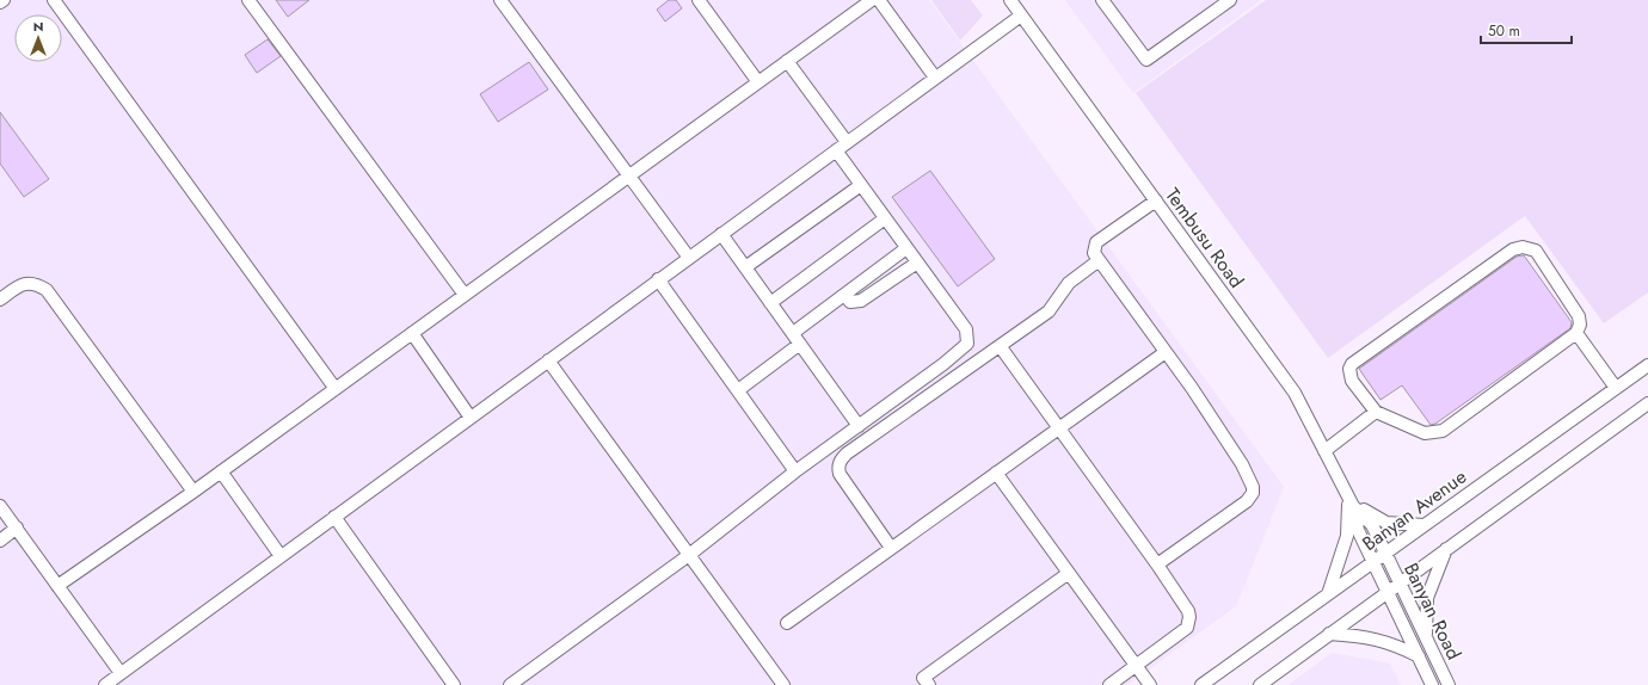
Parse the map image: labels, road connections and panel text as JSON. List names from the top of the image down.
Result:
{
  "streets": {
    "street": ["Tembusu Road", "Banyan Avenue", "Banyan Road"]
  },
  "crossings": [
    ["Tembusu Road", "Banyan Avenue"],
    ["Tembusu Road", "Banyan Road"],
    ["Banyan Avenue", "Banyan Road"]
  ],
  "scale_bar": "50 m",
  "north": "top"
}
